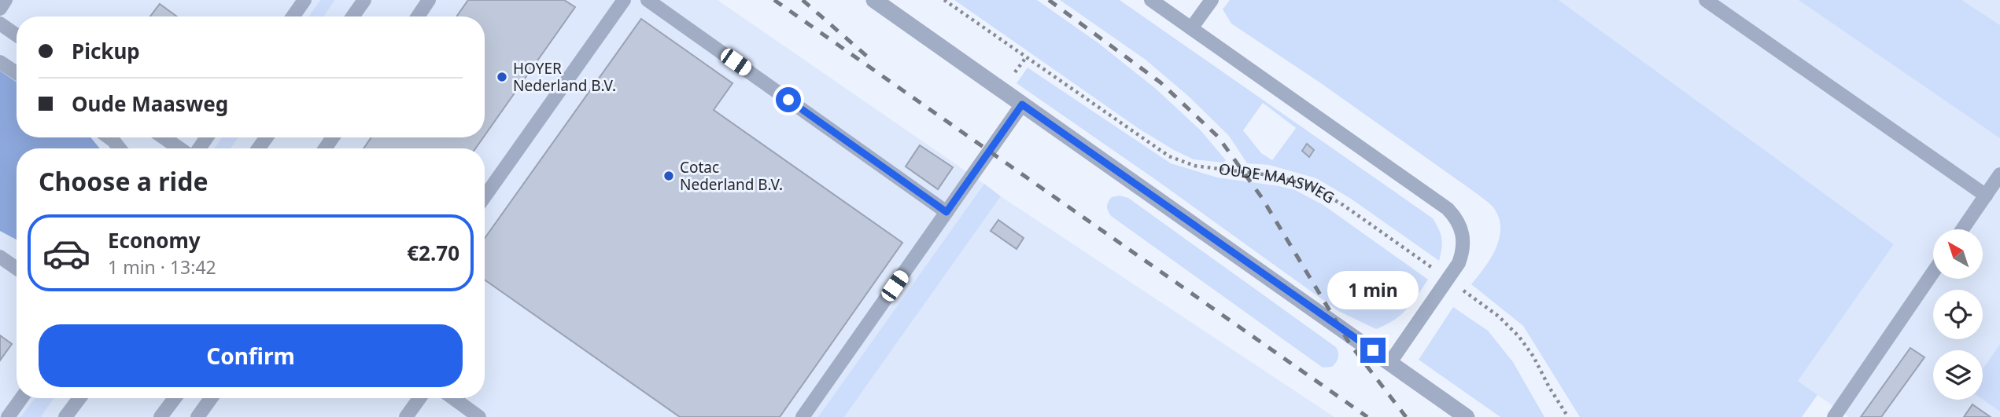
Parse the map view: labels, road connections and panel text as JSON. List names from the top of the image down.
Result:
{
  "streets": {
    "path": ["OUDE MAASWEG"]
  },
  "places": ["HOYER Nederland B.V.", "Cotac Nederland B.V."],
  "north": "top left",
  "page": {
    "banner": ["Pickup", "Oude Maasweg"],
    "heading": "Choose a ride",
    "list": [
      {
        "name": "Economy",
        "note": "1 min · 13:42",
        "value": "€2.70"
      }
    ],
    "bubble": "1 min",
    "buttons": "Confirm"
  }
}
